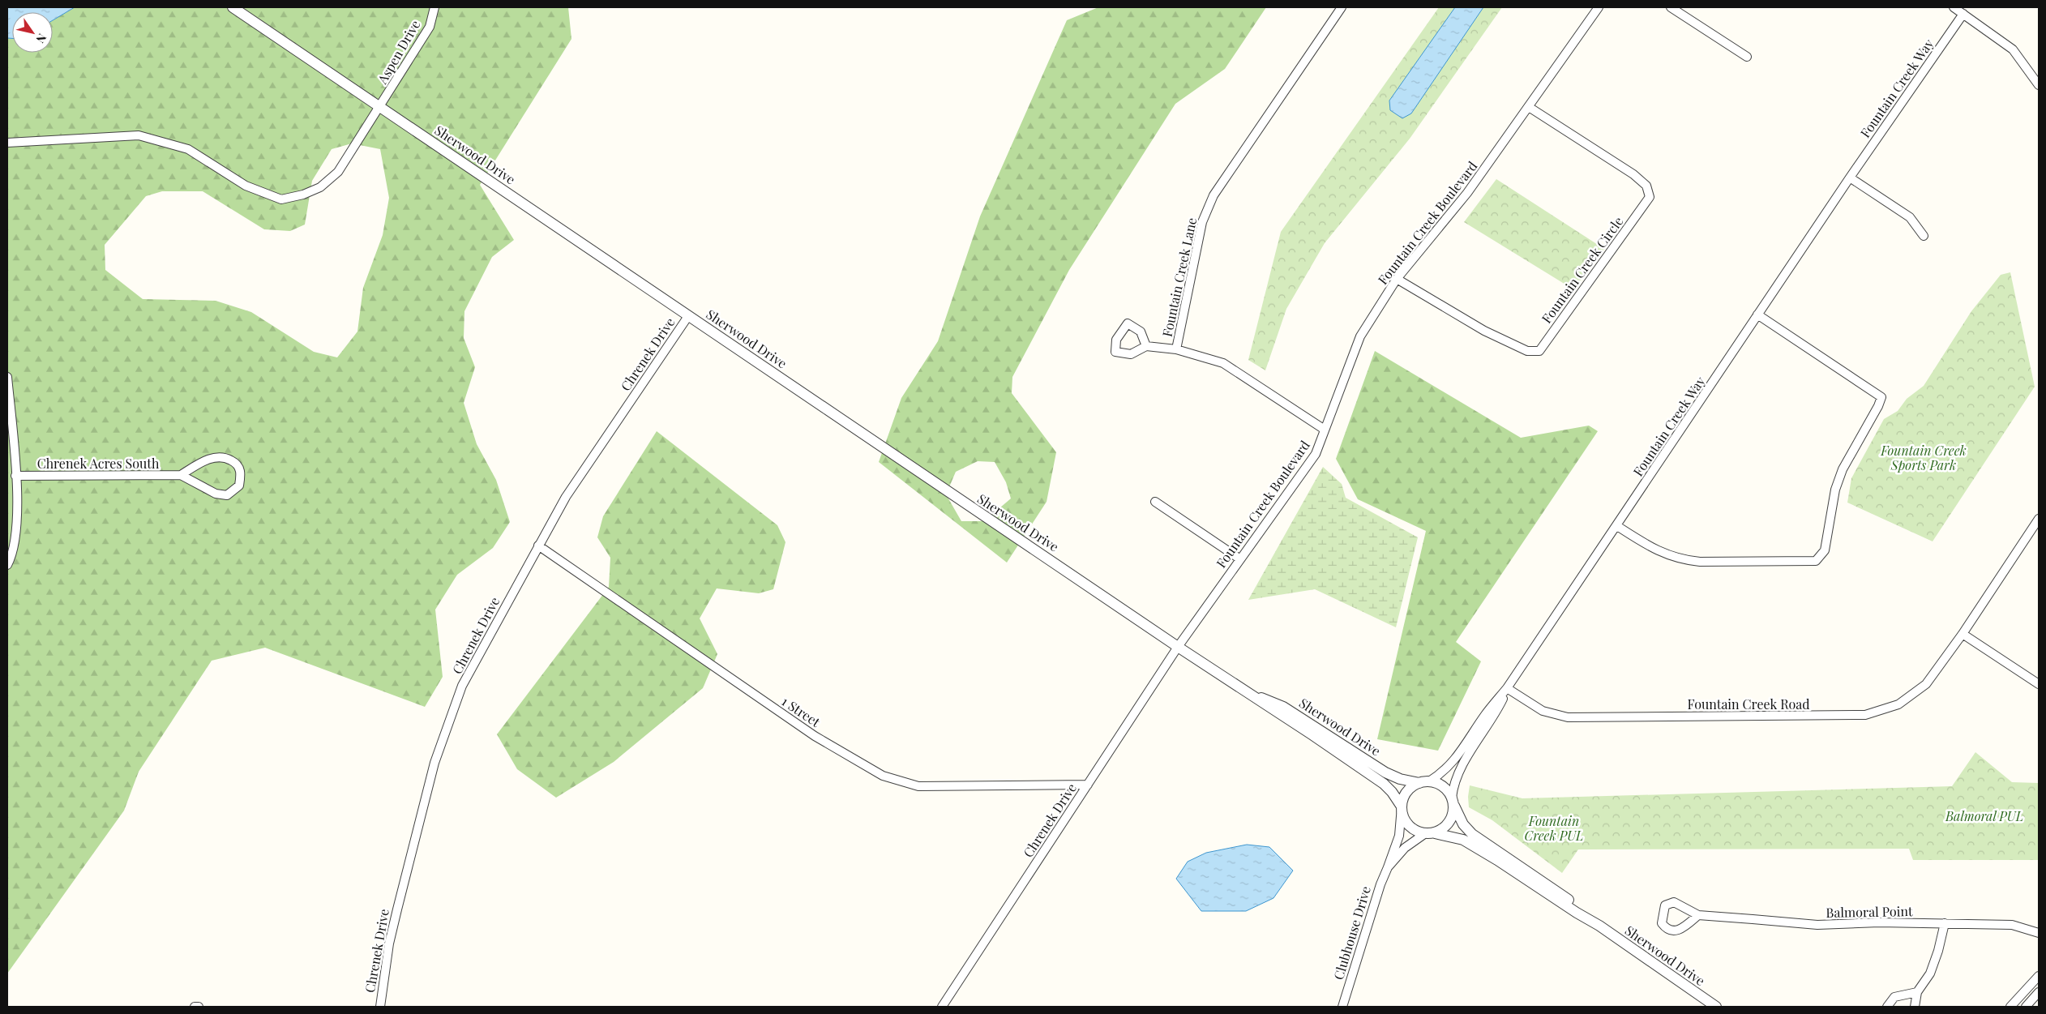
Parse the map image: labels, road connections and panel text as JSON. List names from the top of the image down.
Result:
{
  "streets": {
    "street": [
      "Aspen Drive",
      "Fountain Creek Way",
      "Sherwood Drive",
      "Fountain Creek Boulevard",
      "Fountain Creek Circle",
      "Fountain Creek Lane",
      "Chrenek Drive",
      "Chrenek Acres South",
      "Fountain Creek Road",
      "1 Street",
      "Balmoral Point",
      "Clubhouse Drive"
    ]
  },
  "crossings": [
    ["Aspen Drive", "Sherwood Drive"],
    ["Fountain Creek Way", "Sherwood Drive"],
    ["Fountain Creek Way", "Fountain Creek Road"],
    ["Fountain Creek Way", "Clubhouse Drive"],
    ["Sherwood Drive", "Fountain Creek Boulevard"],
    ["Sherwood Drive", "Chrenek Drive"],
    ["Sherwood Drive", "Clubhouse Drive"],
    ["Fountain Creek Boulevard", "Fountain Creek Circle"],
    ["Fountain Creek Boulevard", "Fountain Creek Lane"],
    ["Fountain Creek Boulevard", "Chrenek Drive"],
    ["Chrenek Drive", "1 Street"]
  ],
  "parks": ["Fountain Creek Sports Park", "Balmoral PUL", "Fountain Creek PUL"],
  "north": "bottom right"
}
